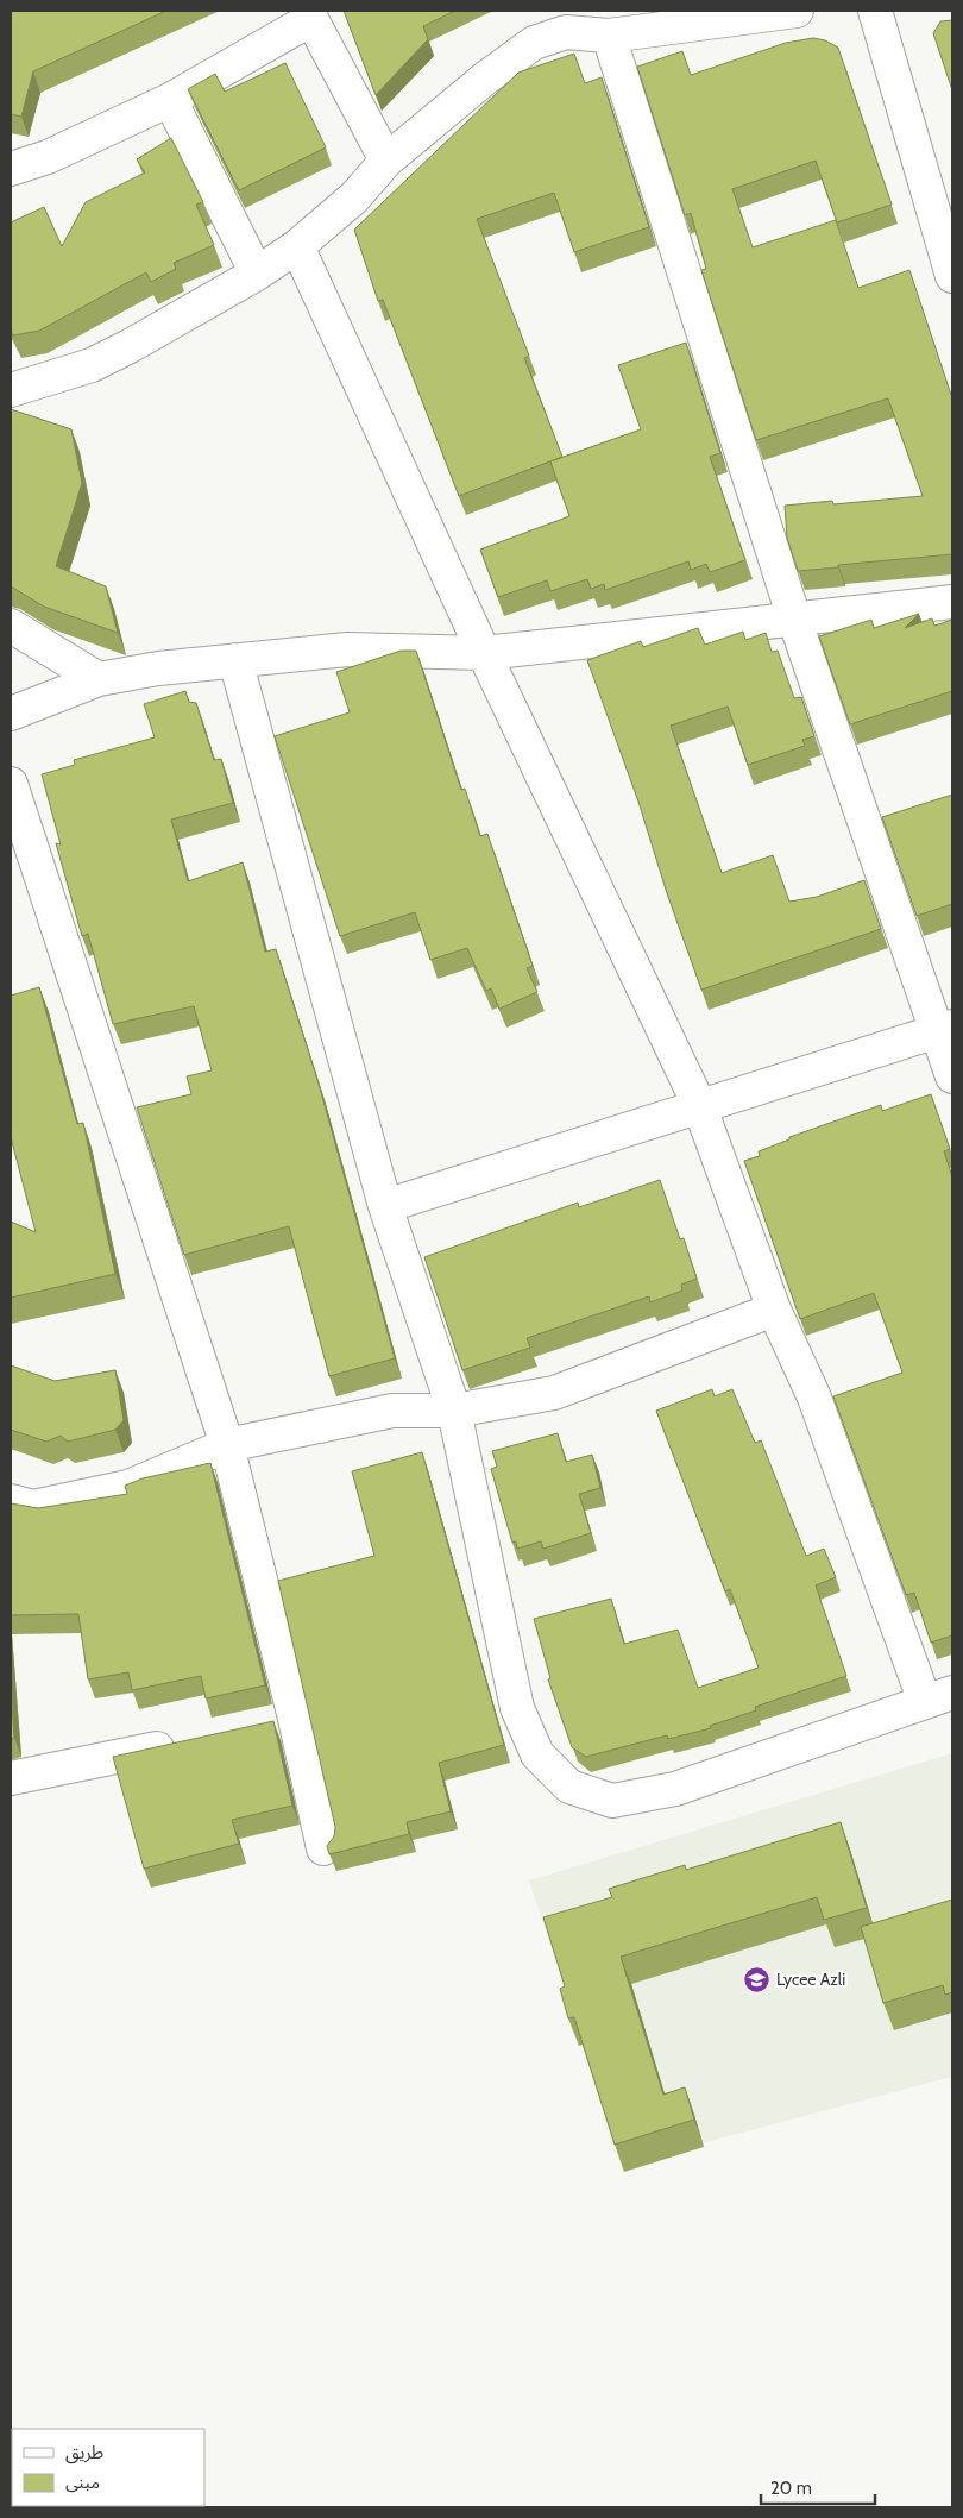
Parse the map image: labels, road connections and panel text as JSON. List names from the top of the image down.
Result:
{
  "places": {
    "school or university": ["Lycee Azli"]
  },
  "legend": ["طريق", "مبنى"],
  "scale_bar": "20 m"
}
